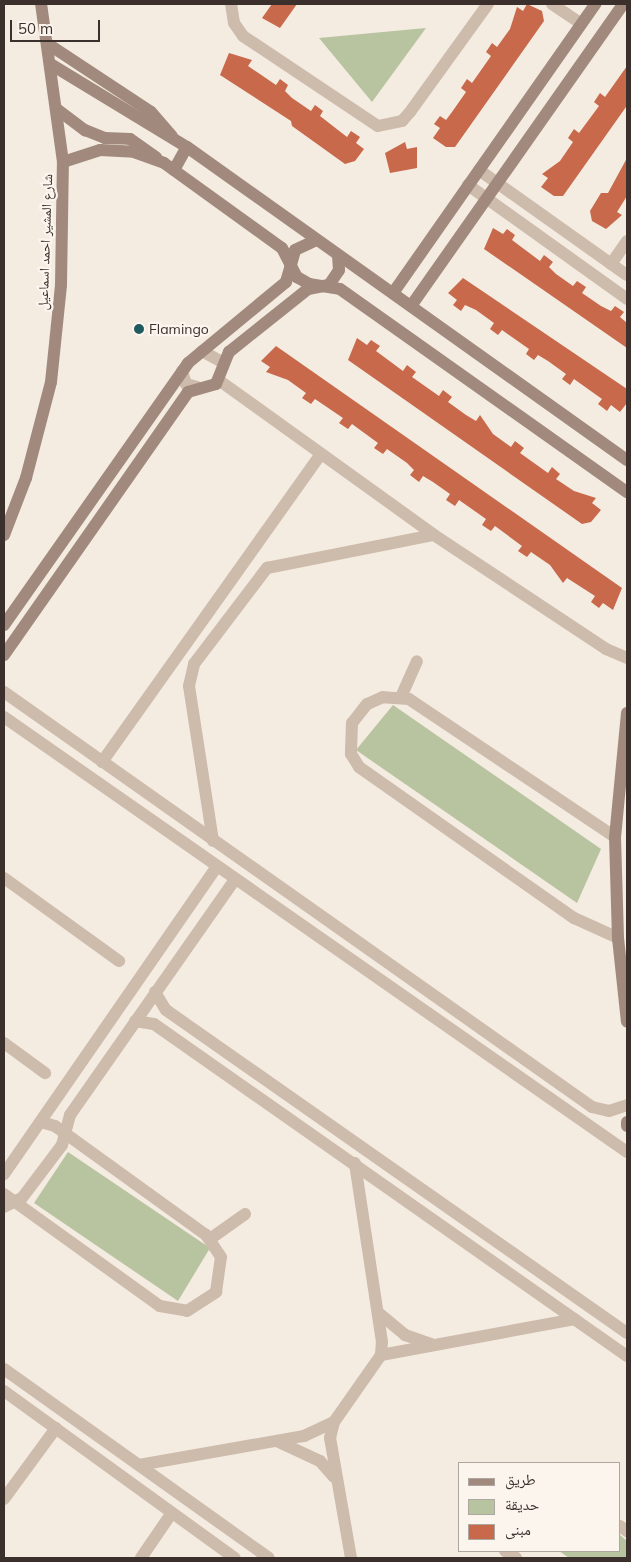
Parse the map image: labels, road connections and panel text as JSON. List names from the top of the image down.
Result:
{
  "streets": {
    "street": ["شارع المشير احمد اسماعيل"]
  },
  "places": ["Flamingo"],
  "legend": ["طريق", "حديقة", "مبنى"],
  "scale_bar": "50 m"
}
